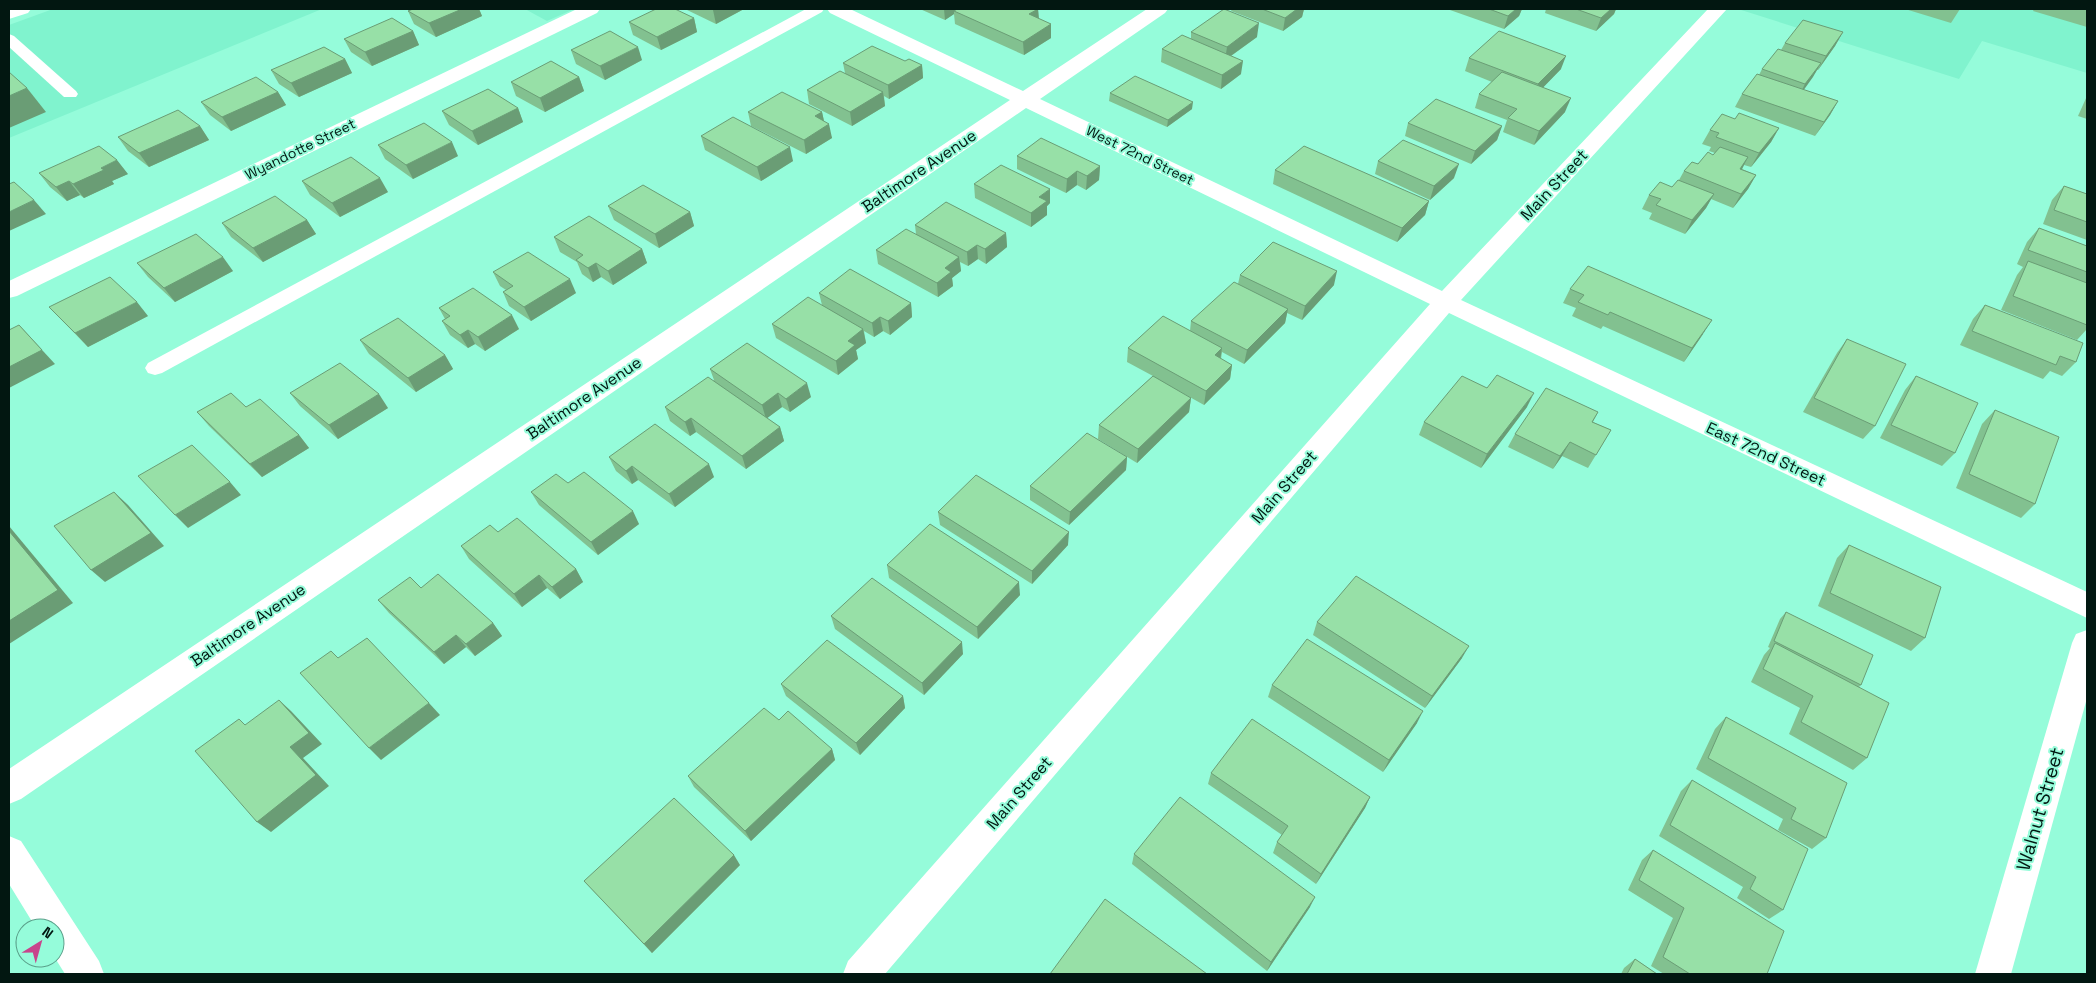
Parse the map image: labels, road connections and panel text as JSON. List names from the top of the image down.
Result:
{
  "streets": {
    "street": [
      "Wyandotte Street",
      "West 72nd Street",
      "Baltimore Avenue",
      "Main Street",
      "East 72nd Street",
      "Walnut Street"
    ]
  },
  "crossings": [
    ["West 72nd Street", "Baltimore Avenue"],
    ["West 72nd Street", "Main Street"],
    ["West 72nd Street", "East 72nd Street"],
    ["Main Street", "East 72nd Street"]
  ],
  "north": "top right"
}
